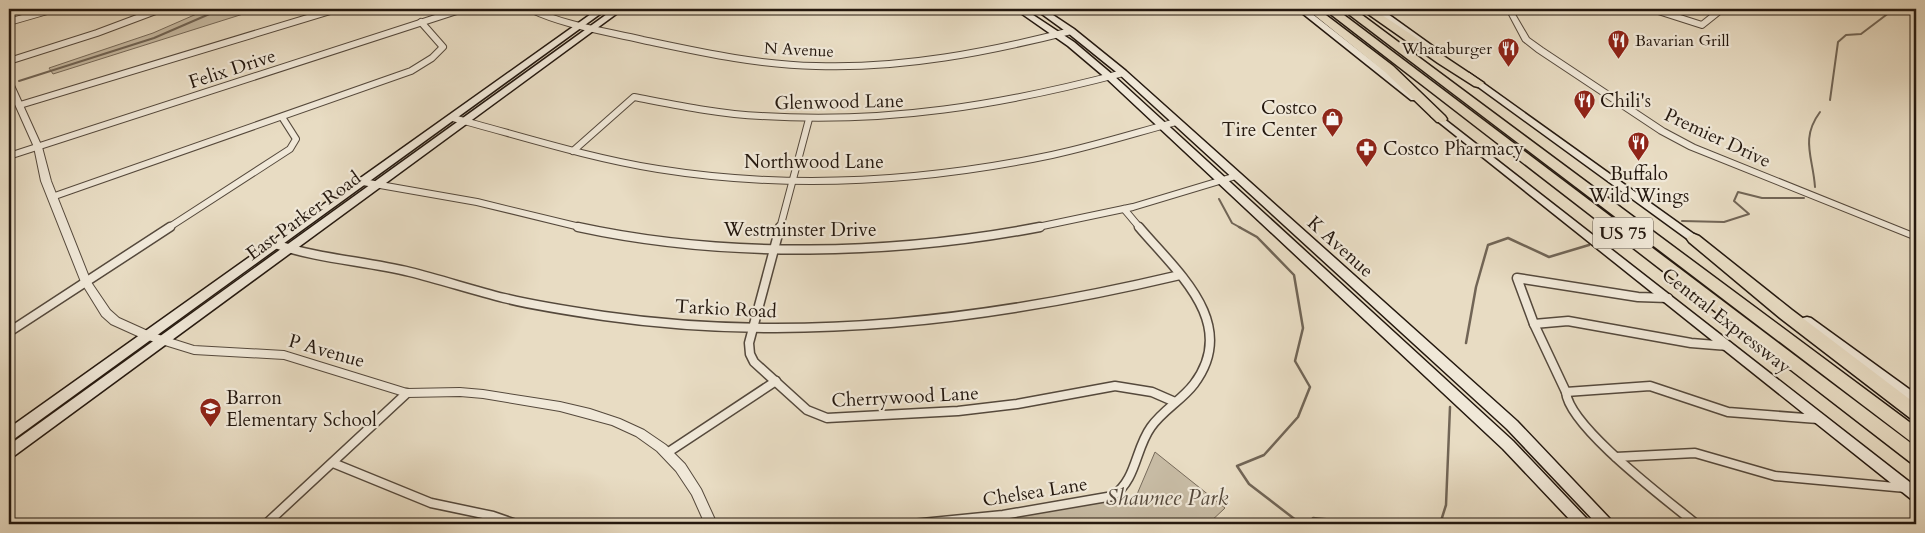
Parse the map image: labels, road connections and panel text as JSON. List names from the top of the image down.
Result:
{
  "streets": {
    "highway": ["US 75", "Central Expressway"],
    "main road": ["East Parker Road", "K Avenue"],
    "street": [
      "N Avenue",
      "Felix Drive",
      "Glenwood Lane",
      "Premier Drive",
      "Northwood Lane",
      "Westminster Drive",
      "Tarkio Road",
      "P Avenue",
      "Cherrywood Lane",
      "Chelsea Lane"
    ]
  },
  "crossings": [
    ["N Avenue", "East Parker Road"],
    ["N Avenue", "K Avenue"],
    ["Felix Drive", "P Avenue"],
    ["Glenwood Lane", "Northwood Lane"],
    ["Glenwood Lane", "K Avenue"],
    ["Glenwood Lane", "Cherrywood Lane"],
    ["Northwood Lane", "East Parker Road"],
    ["Northwood Lane", "K Avenue"],
    ["Northwood Lane", "Cherrywood Lane"],
    ["East Parker Road", "Westminster Drive"],
    ["East Parker Road", "Tarkio Road"],
    ["East Parker Road", "P Avenue"],
    ["Westminster Drive", "K Avenue"],
    ["Westminster Drive", "Cherrywood Lane"],
    ["Westminster Drive", "Chelsea Lane"],
    ["Tarkio Road", "Cherrywood Lane"],
    ["Tarkio Road", "Chelsea Lane"],
    ["Cherrywood Lane", "Chelsea Lane"]
  ],
  "parks": ["Shawnee Park"],
  "places": {
    "restaurant": [
      "Bavarian Grill",
      "Whataburger",
      "Chili's",
      "Buffalo Wild Wings"
    ],
    "shop": ["Costco Tire Center"],
    "pharmacy": ["Costco Pharmacy"],
    "school or university": ["Barron Elementary School"]
  }
}
